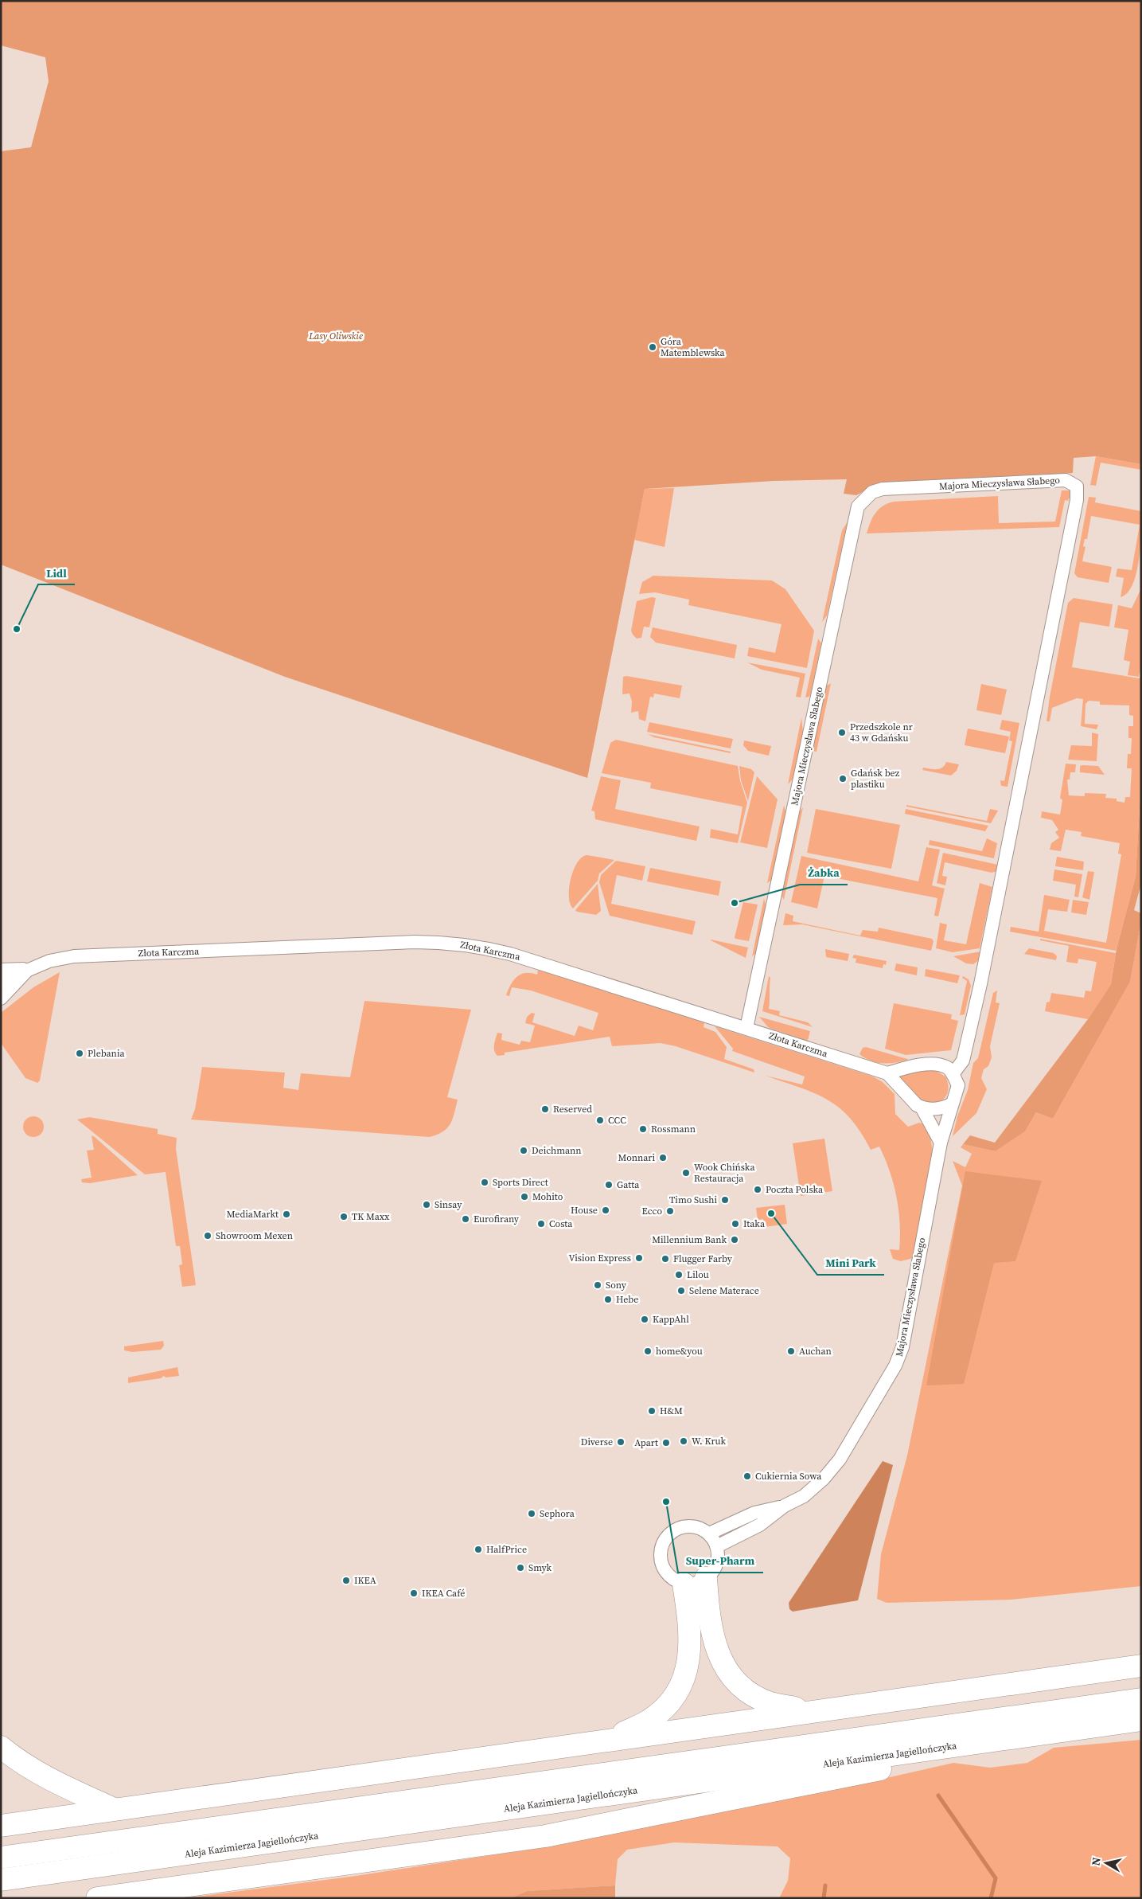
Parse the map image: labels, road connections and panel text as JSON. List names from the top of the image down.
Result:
{
  "streets": {
    "highway": ["Aleja Kazimierza Jagiellończyka"],
    "street": ["Majora Mieczysława Słabego", "Złota Karczma"]
  },
  "crossings": [
    ["Majora Mieczysława Słabego", "Złota Karczma"]
  ],
  "parks": ["Lasy Oliwskie"],
  "places": [
    "Góra Matemblewska",
    "Lidl",
    "Przedszkole nr 43 w Gdańsku",
    "Gdańsk bez plastiku",
    "Żabka",
    "Plebania",
    "Reserved",
    "CCC",
    "Rossmann",
    "Deichmann",
    "Monnari",
    "Wook Chińska Restauracja",
    "Sports Direct",
    "Gatta",
    "Poczta Polska",
    "Mohito",
    "Timo Sushi",
    "Sinsay",
    "House",
    "Ecco",
    "Mini Park",
    "MediaMarkt",
    "TK Maxx",
    "Eurofirany",
    "Costa",
    "Itaka",
    "Showroom Mexen",
    "Millennium Bank",
    "Vision Express",
    "Flugger Farby",
    "Lilou",
    "Sony",
    "Selene Materace",
    "Hebe",
    "KappAhl",
    "home&you",
    "Auchan",
    "H&M",
    "W. Kruk",
    "Diverse",
    "Apart",
    "Cukiernia Sowa",
    "Super-Pharm",
    "Sephora",
    "HalfPrice",
    "Smyk",
    "IKEA",
    "IKEA Café"
  ],
  "north": "left"
}
